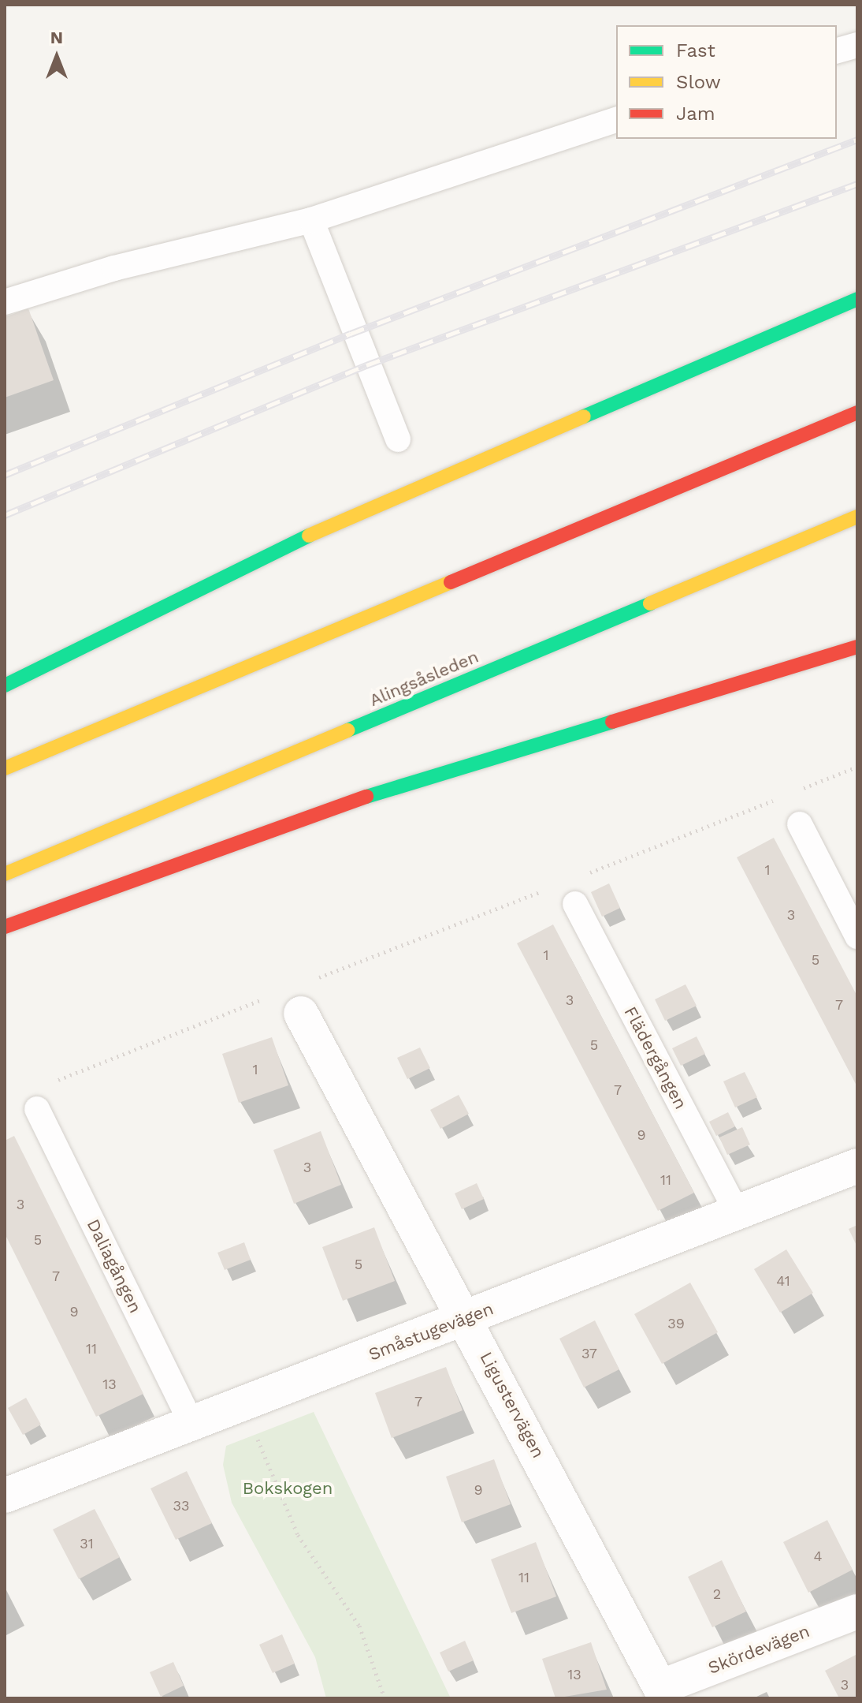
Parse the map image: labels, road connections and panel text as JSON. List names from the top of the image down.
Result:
{
  "streets": {
    "highway": ["Alingsåsleden"],
    "street": ["Småstugevägen", "Ligustervägen", "Skördevägen"],
    "lane": ["Flädergången", "Daliagången"]
  },
  "crossings": [
    ["Flädergången", "Småstugevägen"],
    ["Daliagången", "Småstugevägen"],
    ["Småstugevägen", "Ligustervägen"],
    ["Ligustervägen", "Skördevägen"]
  ],
  "parks": ["Bokskogen"],
  "house_numbers": [
    "1",
    "3",
    "1",
    "5",
    "3",
    "7",
    "5",
    "1",
    "7",
    "9",
    "3",
    "11",
    "3",
    "5",
    "5",
    "7",
    "41",
    "9",
    "39",
    "11",
    "37",
    "13",
    "7",
    "9",
    "33",
    "31",
    "4",
    "11",
    "2",
    "13",
    "3"
  ],
  "legend": ["Fast", "Slow", "Jam"],
  "north": "top"
}
